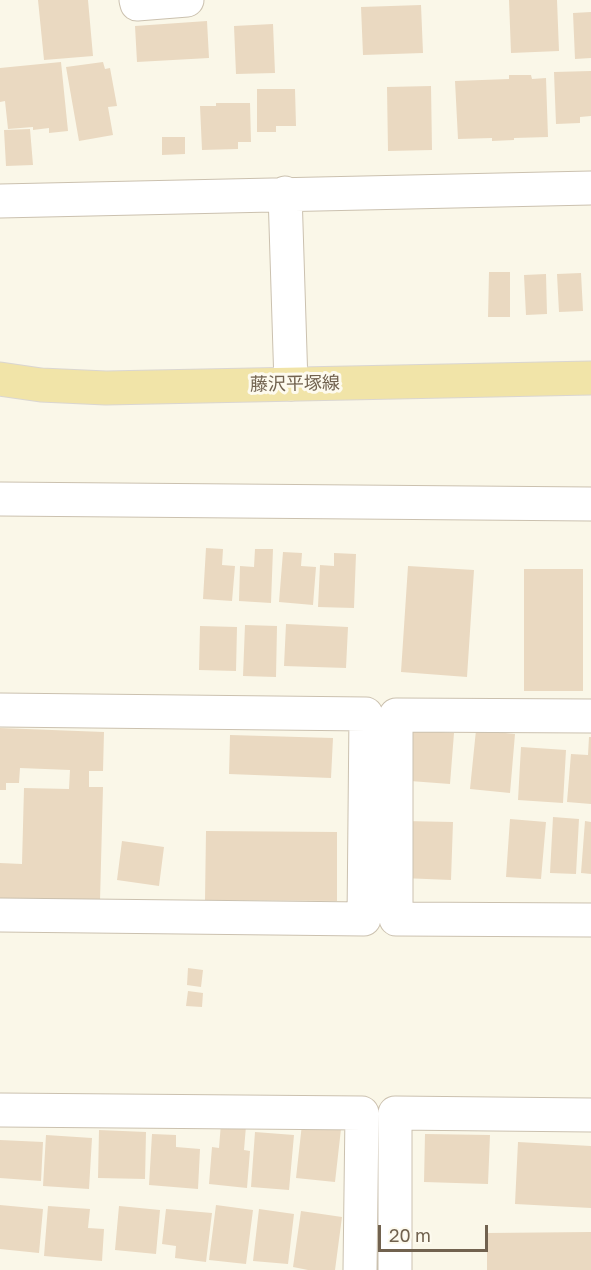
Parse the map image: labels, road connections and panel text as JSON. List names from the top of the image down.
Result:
{
  "streets": {
    "main road": ["藤沢平塚線"]
  },
  "scale_bar": "20 m"
}
